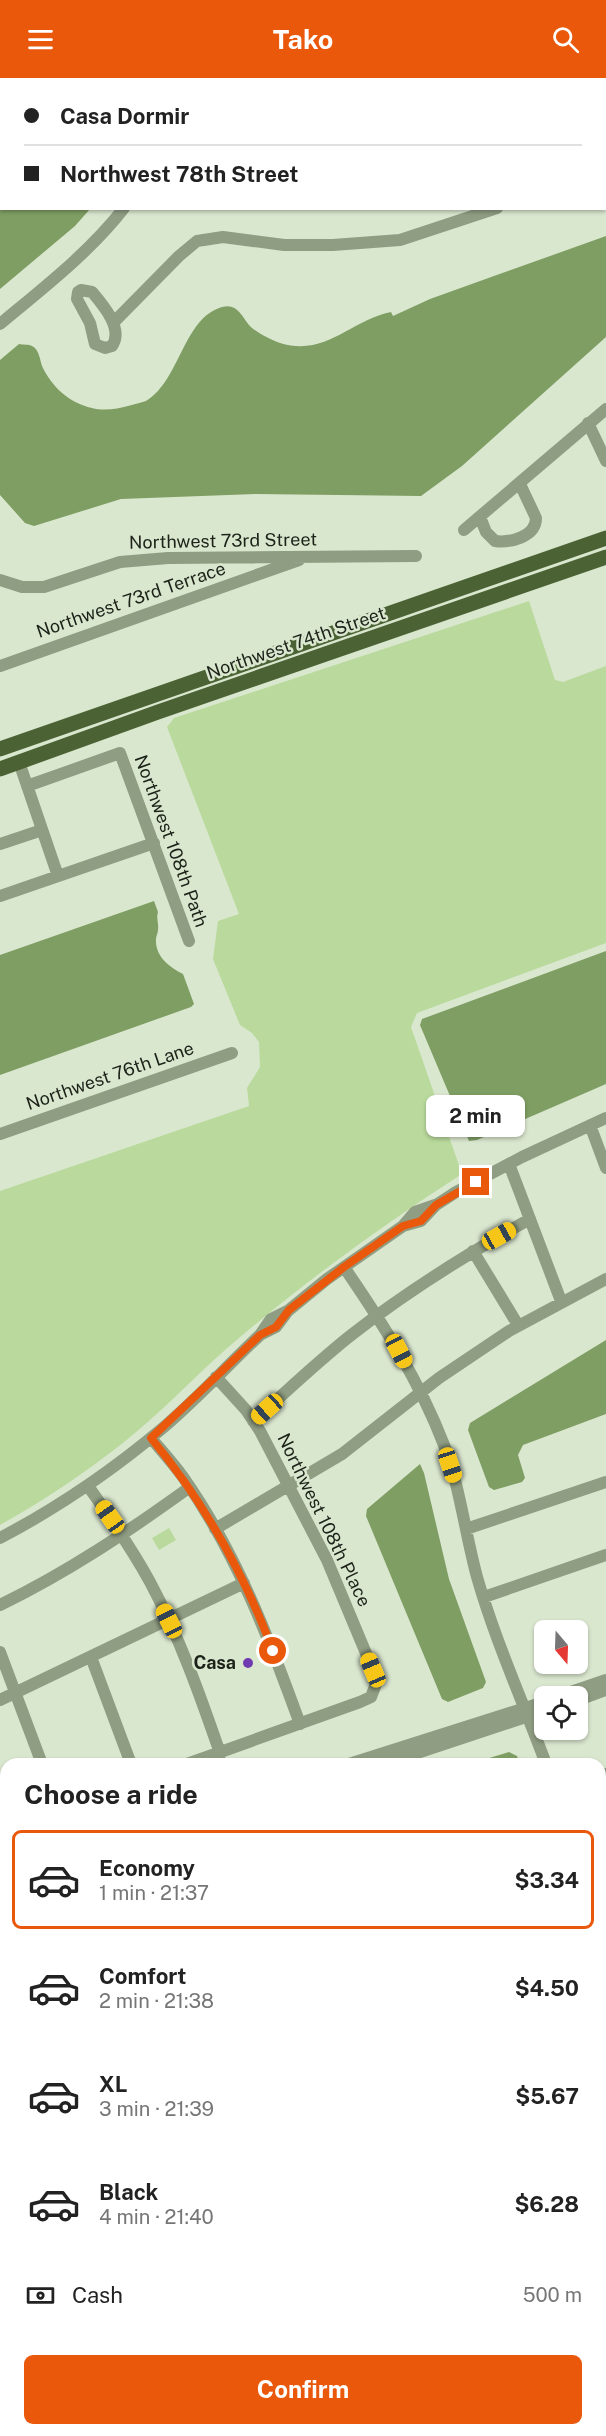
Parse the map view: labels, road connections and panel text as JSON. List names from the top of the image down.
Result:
{
  "streets": {
    "main road": ["Northwest 74th Street"],
    "street": [
      "Northwest 73rd Street",
      "Northwest 73rd Terrace",
      "Northwest 108th Path",
      "Northwest 76th Lane",
      "Northwest 108th Place"
    ]
  },
  "crossings": [
    ["Northwest 73rd Street", "Northwest 73rd Terrace"]
  ],
  "places": ["Casa"],
  "north": "bottom",
  "page": {
    "header": "Tako",
    "banner": ["Casa Dormir", "Northwest 78th Street"],
    "bubble": "2 min",
    "heading": "Choose a ride",
    "list": [
      {
        "name": "Economy",
        "note": "1 min · 21:37",
        "value": "$3.34"
      },
      {
        "name": "Comfort",
        "note": "2 min · 21:38",
        "value": "$4.50"
      },
      {
        "name": "XL",
        "note": "3 min · 21:39",
        "value": "$5.67"
      },
      {
        "name": "Black",
        "note": "4 min · 21:40",
        "value": "$6.28"
      }
    ],
    "pay": ["Cash", "500 m"],
    "buttons": "Confirm"
  }
}
